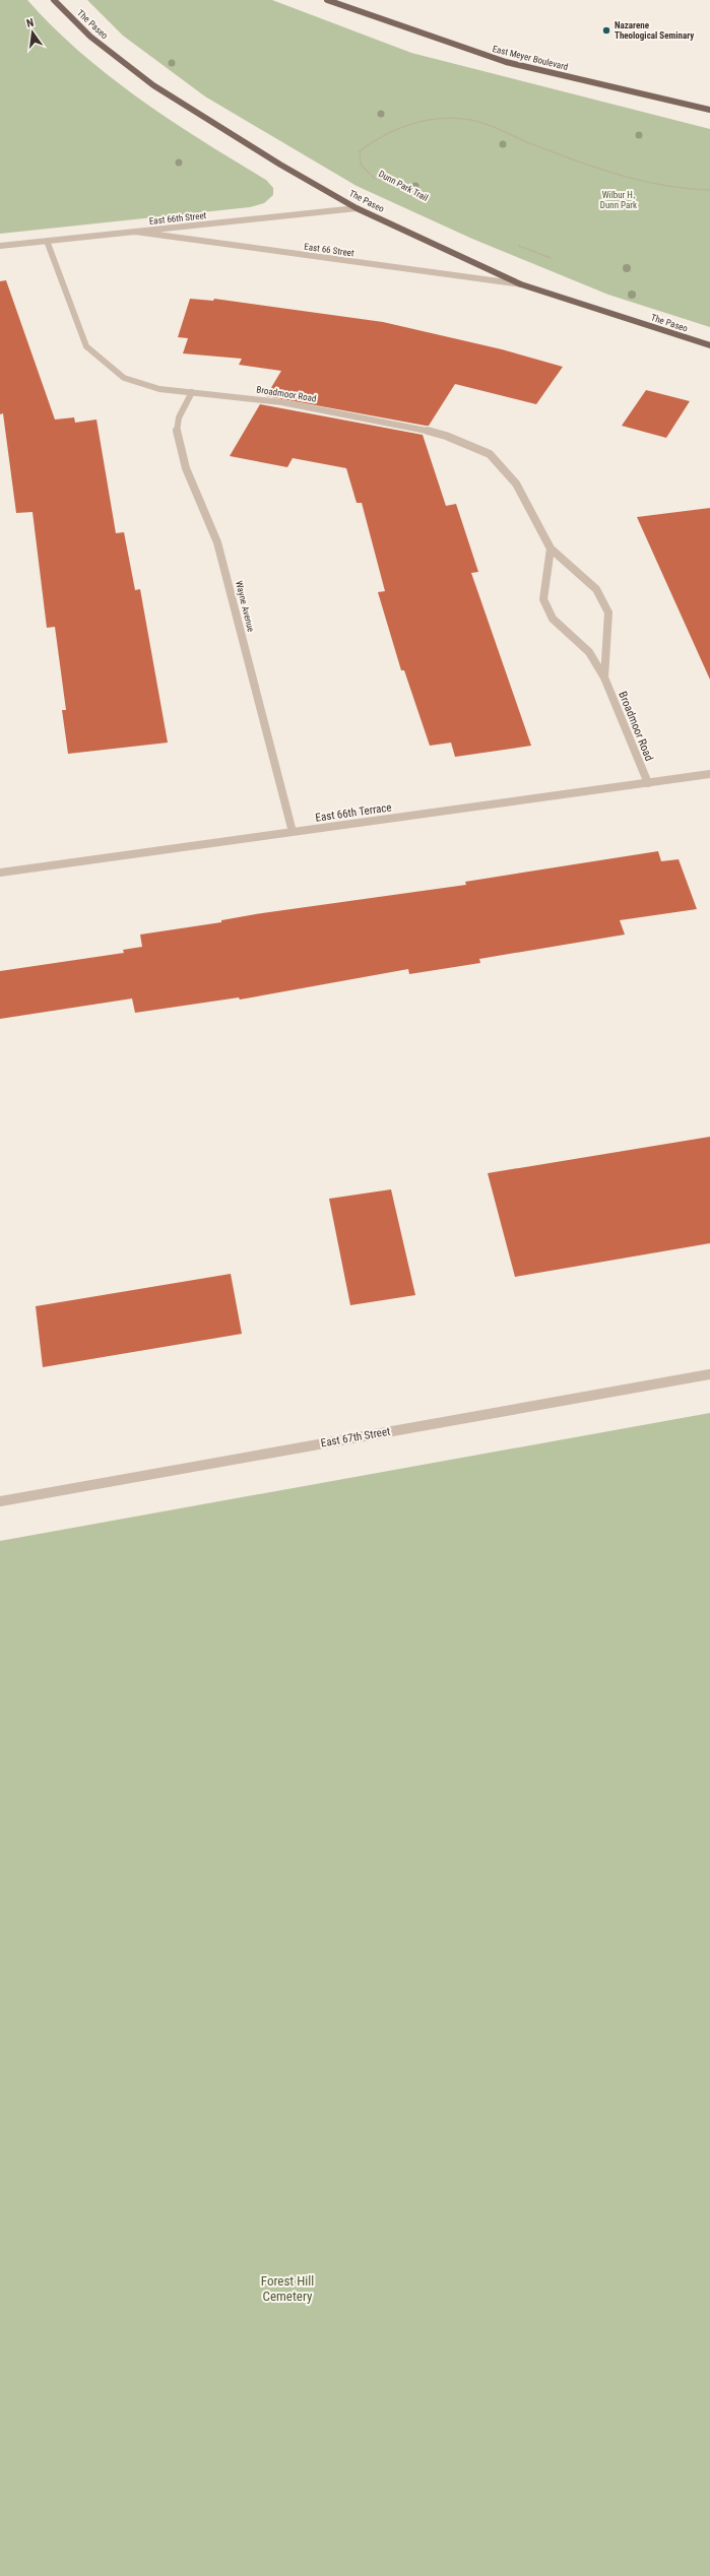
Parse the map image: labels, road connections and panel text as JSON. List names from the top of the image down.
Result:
{
  "streets": {
    "main road": ["The Paseo", "East Meyer Boulevard"],
    "street": [
      "East 66th Street",
      "East 66 Street",
      "Broadmoor Road",
      "Wayne Avenue",
      "East 66th Terrace",
      "East 67th Street"
    ],
    "path": ["Dunn Park Trail"]
  },
  "crossings": [
    ["The Paseo", "East 66th Street"],
    ["The Paseo", "East 66 Street"],
    ["East 66th Street", "East 66 Street"],
    ["East 66th Street", "Broadmoor Road"],
    ["Broadmoor Road", "Wayne Avenue"],
    ["Broadmoor Road", "East 66th Terrace"],
    ["Wayne Avenue", "East 66th Terrace"]
  ],
  "parks": ["Wilbur H. Dunn Park", "Forest Hill Cemetery"],
  "places": ["Nazarene Theological Seminary"],
  "north": "top"
}
